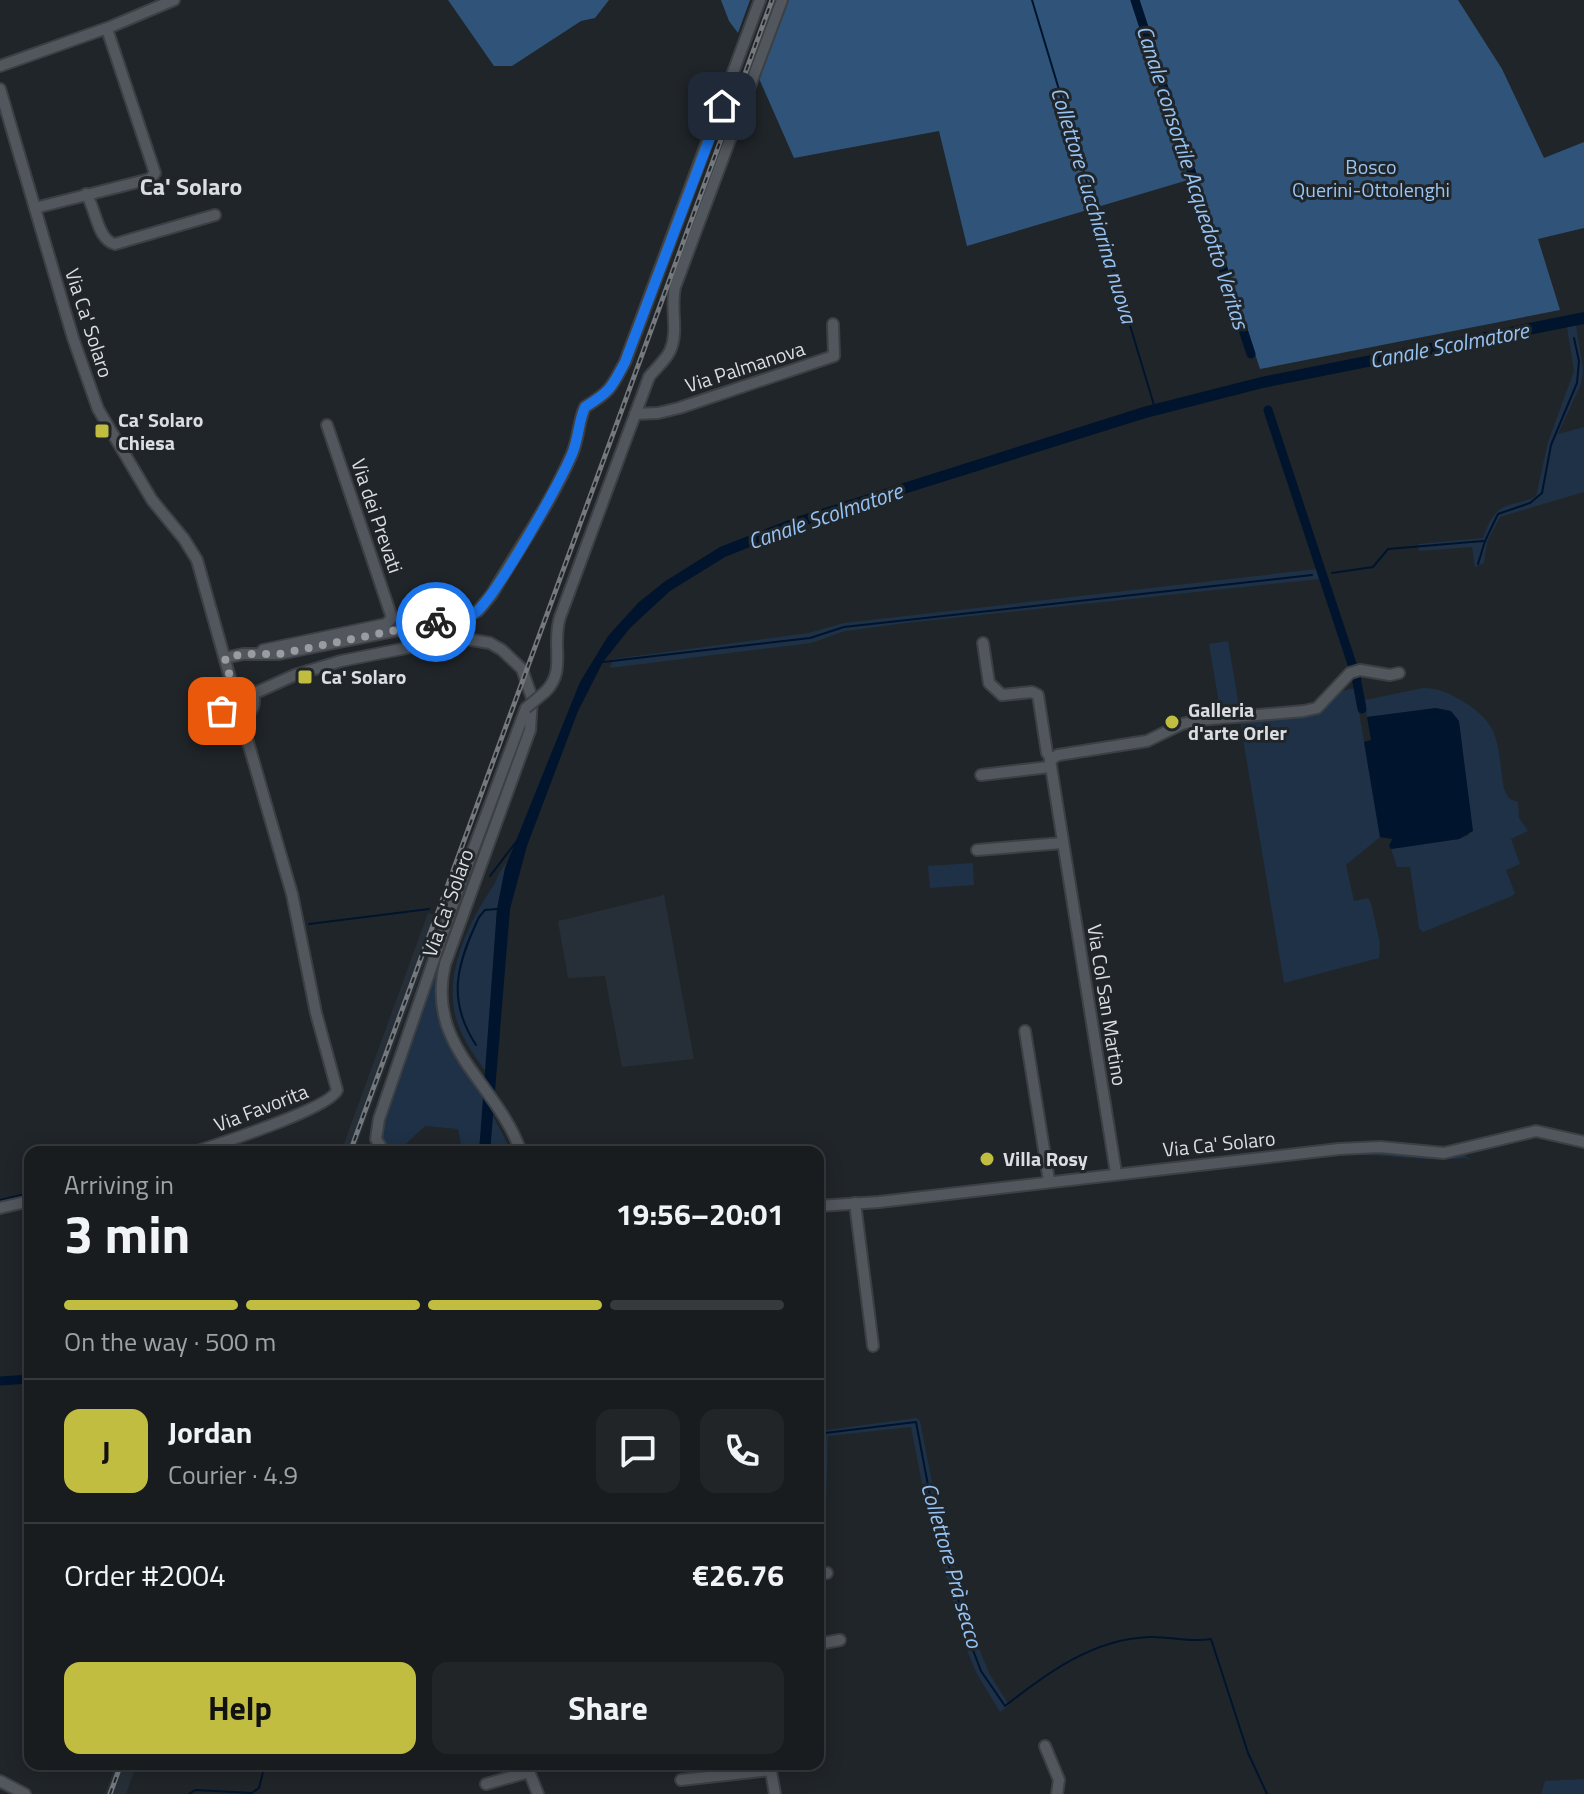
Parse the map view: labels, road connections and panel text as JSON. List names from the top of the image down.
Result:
{
  "streets": {
    "street": [
      "Via Ca' Solaro",
      "Via Palmanova",
      "Via dei Prevati",
      "Via Col San Martino",
      "Via Favorita"
    ]
  },
  "crossings": [
    ["Via Ca' Solaro", "Via Palmanova"],
    ["Via Ca' Solaro", "Via Col San Martino"],
    ["Via Ca' Solaro", "Via Favorita"]
  ],
  "districts": ["Ca' Solaro"],
  "water": [
    "Canale consortile Acquedotto Veritas",
    "Collettore Cucchiarina nuova",
    "Canale Scolmatore",
    "Collettore Prà secco"
  ],
  "parks": ["Bosco Querini-Ottolenghi"],
  "places": {
    "transit": ["Ca' Solaro Chiesa", "Ca' Solaro"],
    "other": ["Galleria d'arte Orler", "Villa Rosy"]
  },
  "page": {
    "heading": ["3 min", "Arriving in", "19:56–20:01"],
    "panel": [
      "Jordan",
      "Courier · 4.9",
      "Order #2004",
      "€26.76"
    ],
    "bar": "On the way · 500 m",
    "round": "J",
    "buttons": ["Help", "Share"]
  }
}
